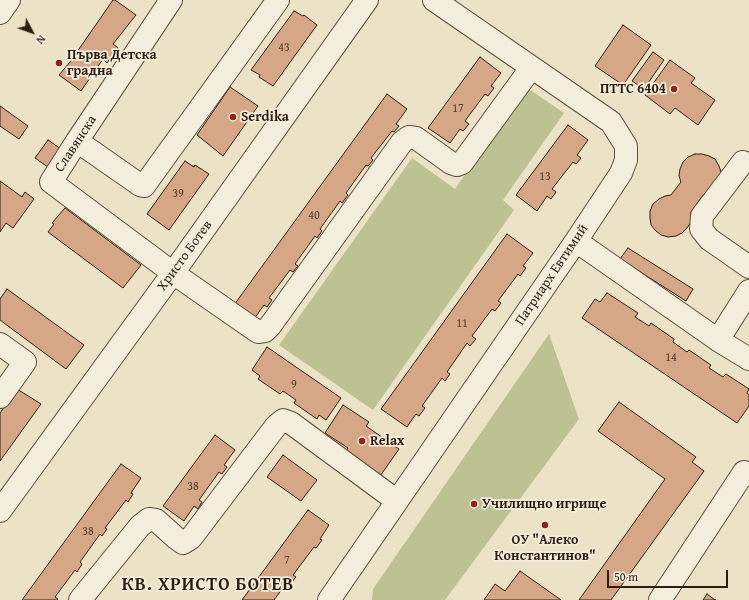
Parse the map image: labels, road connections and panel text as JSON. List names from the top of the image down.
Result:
{
  "streets": {
    "street": ["Славянска", "Христо Ботев", "Патриарх Евтимий"]
  },
  "crossings": [
    ["Славянска", "Христо Ботев"]
  ],
  "districts": ["КВ. ХРИСТО БОТЕВ"],
  "places": [
    "Първа Детска градна",
    "ПТТС 6404",
    "Serdika",
    "Relax",
    "Училищно игрище",
    "ОУ \"Алеко Константинов\""
  ],
  "house_numbers": [
    "43",
    "17",
    "13",
    "39",
    "40",
    "11",
    "14",
    "9",
    "38",
    "38",
    "7"
  ],
  "scale_bar": "50 m",
  "north": "bottom right"
}
